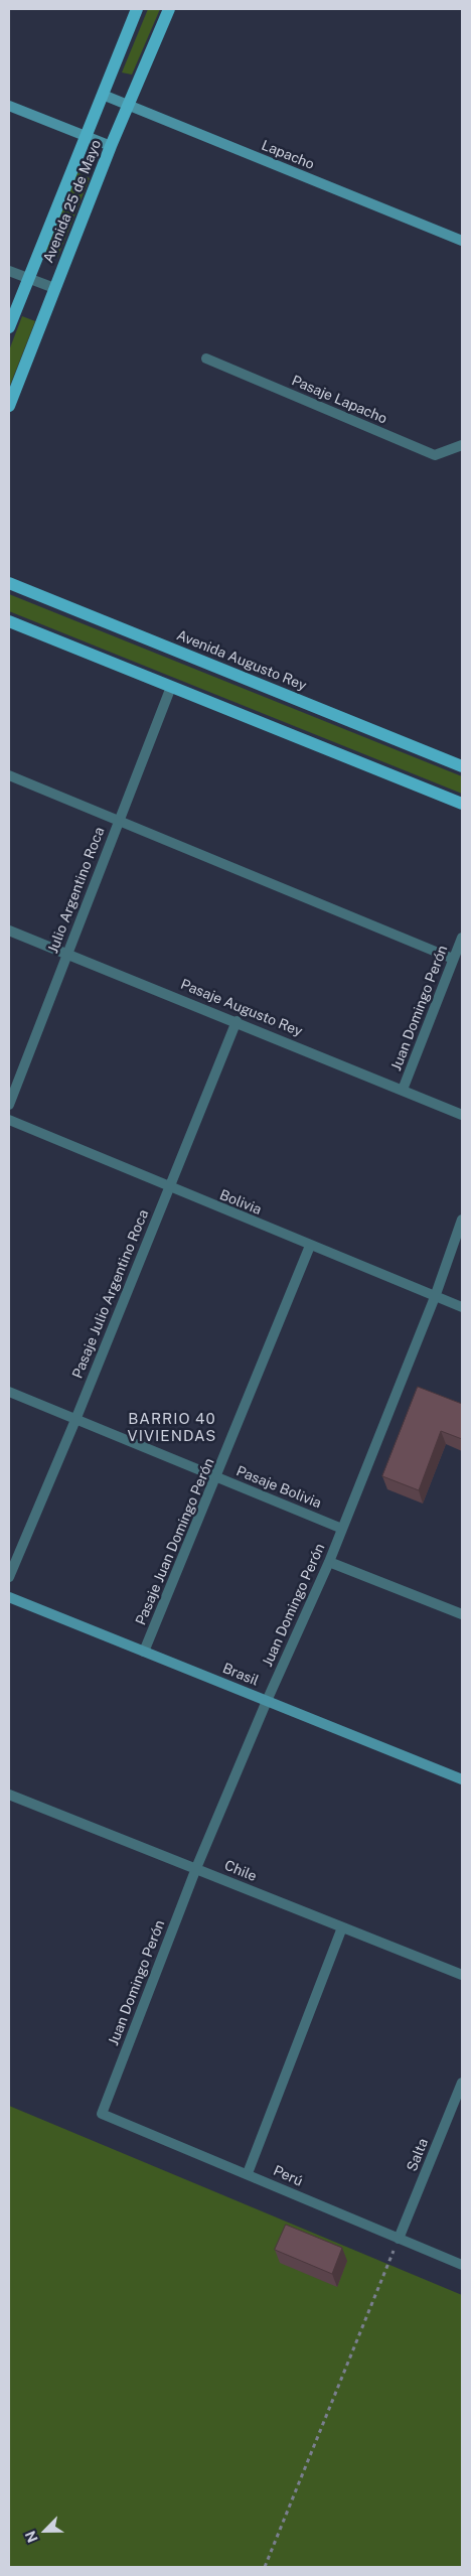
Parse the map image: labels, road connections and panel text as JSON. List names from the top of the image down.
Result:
{
  "streets": {
    "main road": ["Avenida 25 de Mayo", "Avenida Augusto Rey"],
    "street": [
      "Lapacho",
      "Pasaje Lapacho",
      "Julio Argentino Roca",
      "Pasaje Augusto Rey",
      "Juan Domingo Perón",
      "Bolivia",
      "Pasaje Julio Argentino Roca",
      "Pasaje Bolivia",
      "Pasaje Juan Domingo Perón",
      "Brasil",
      "Chile",
      "Salta",
      "Perú"
    ]
  },
  "crossings": [
    ["Lapacho", "Avenida 25 de Mayo"],
    ["Julio Argentino Roca", "Pasaje Augusto Rey"],
    ["Pasaje Augusto Rey", "Juan Domingo Perón"],
    ["Pasaje Augusto Rey", "Pasaje Julio Argentino Roca"],
    ["Juan Domingo Perón", "Bolivia"],
    ["Juan Domingo Perón", "Pasaje Bolivia"],
    ["Juan Domingo Perón", "Brasil"],
    ["Juan Domingo Perón", "Chile"],
    ["Juan Domingo Perón", "Perú"],
    ["Bolivia", "Pasaje Julio Argentino Roca"],
    ["Bolivia", "Pasaje Juan Domingo Perón"],
    ["Pasaje Julio Argentino Roca", "Pasaje Bolivia"],
    ["Pasaje Bolivia", "Pasaje Juan Domingo Perón"],
    ["Pasaje Juan Domingo Perón", "Brasil"],
    ["Salta", "Perú"]
  ],
  "districts": ["BARRIO 40 VIVIENDAS"],
  "north": "bottom left"
}
